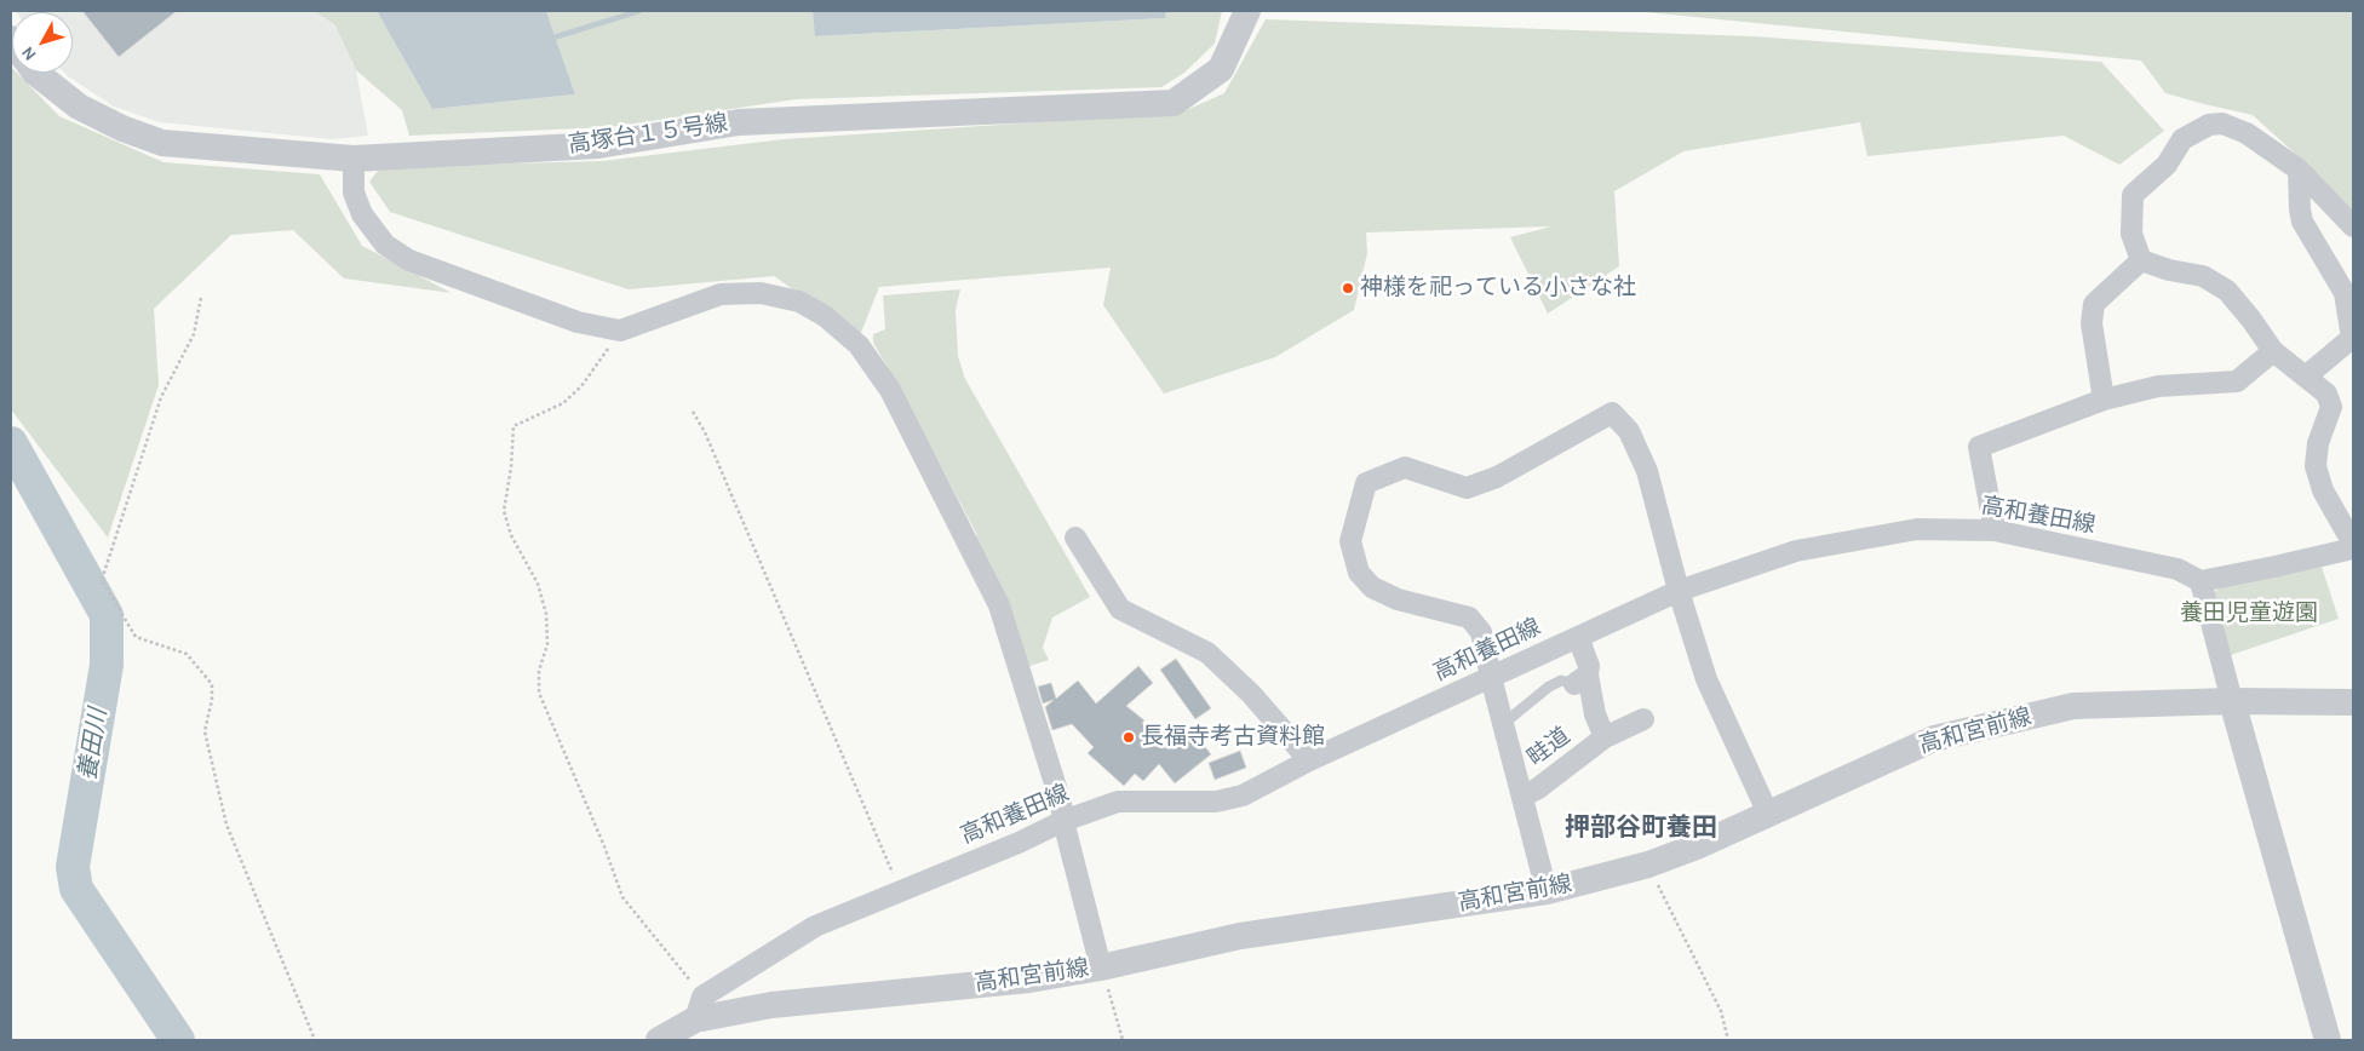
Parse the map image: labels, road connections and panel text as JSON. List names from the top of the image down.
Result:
{
  "streets": {
    "street": [
      "高塚台１５号線",
      "高和養田線",
      "高和宮前線",
      "畦道"
    ]
  },
  "crossings": [
    ["高和養田線", "高和宮前線"],
    ["高和養田線", "畦道"]
  ],
  "districts": ["押部谷町養田"],
  "water": ["養田川"],
  "parks": ["養田児童遊園"],
  "places": ["神様を祀っている小さな社", "長福寺考古資料館"],
  "north": "bottom left"
}
